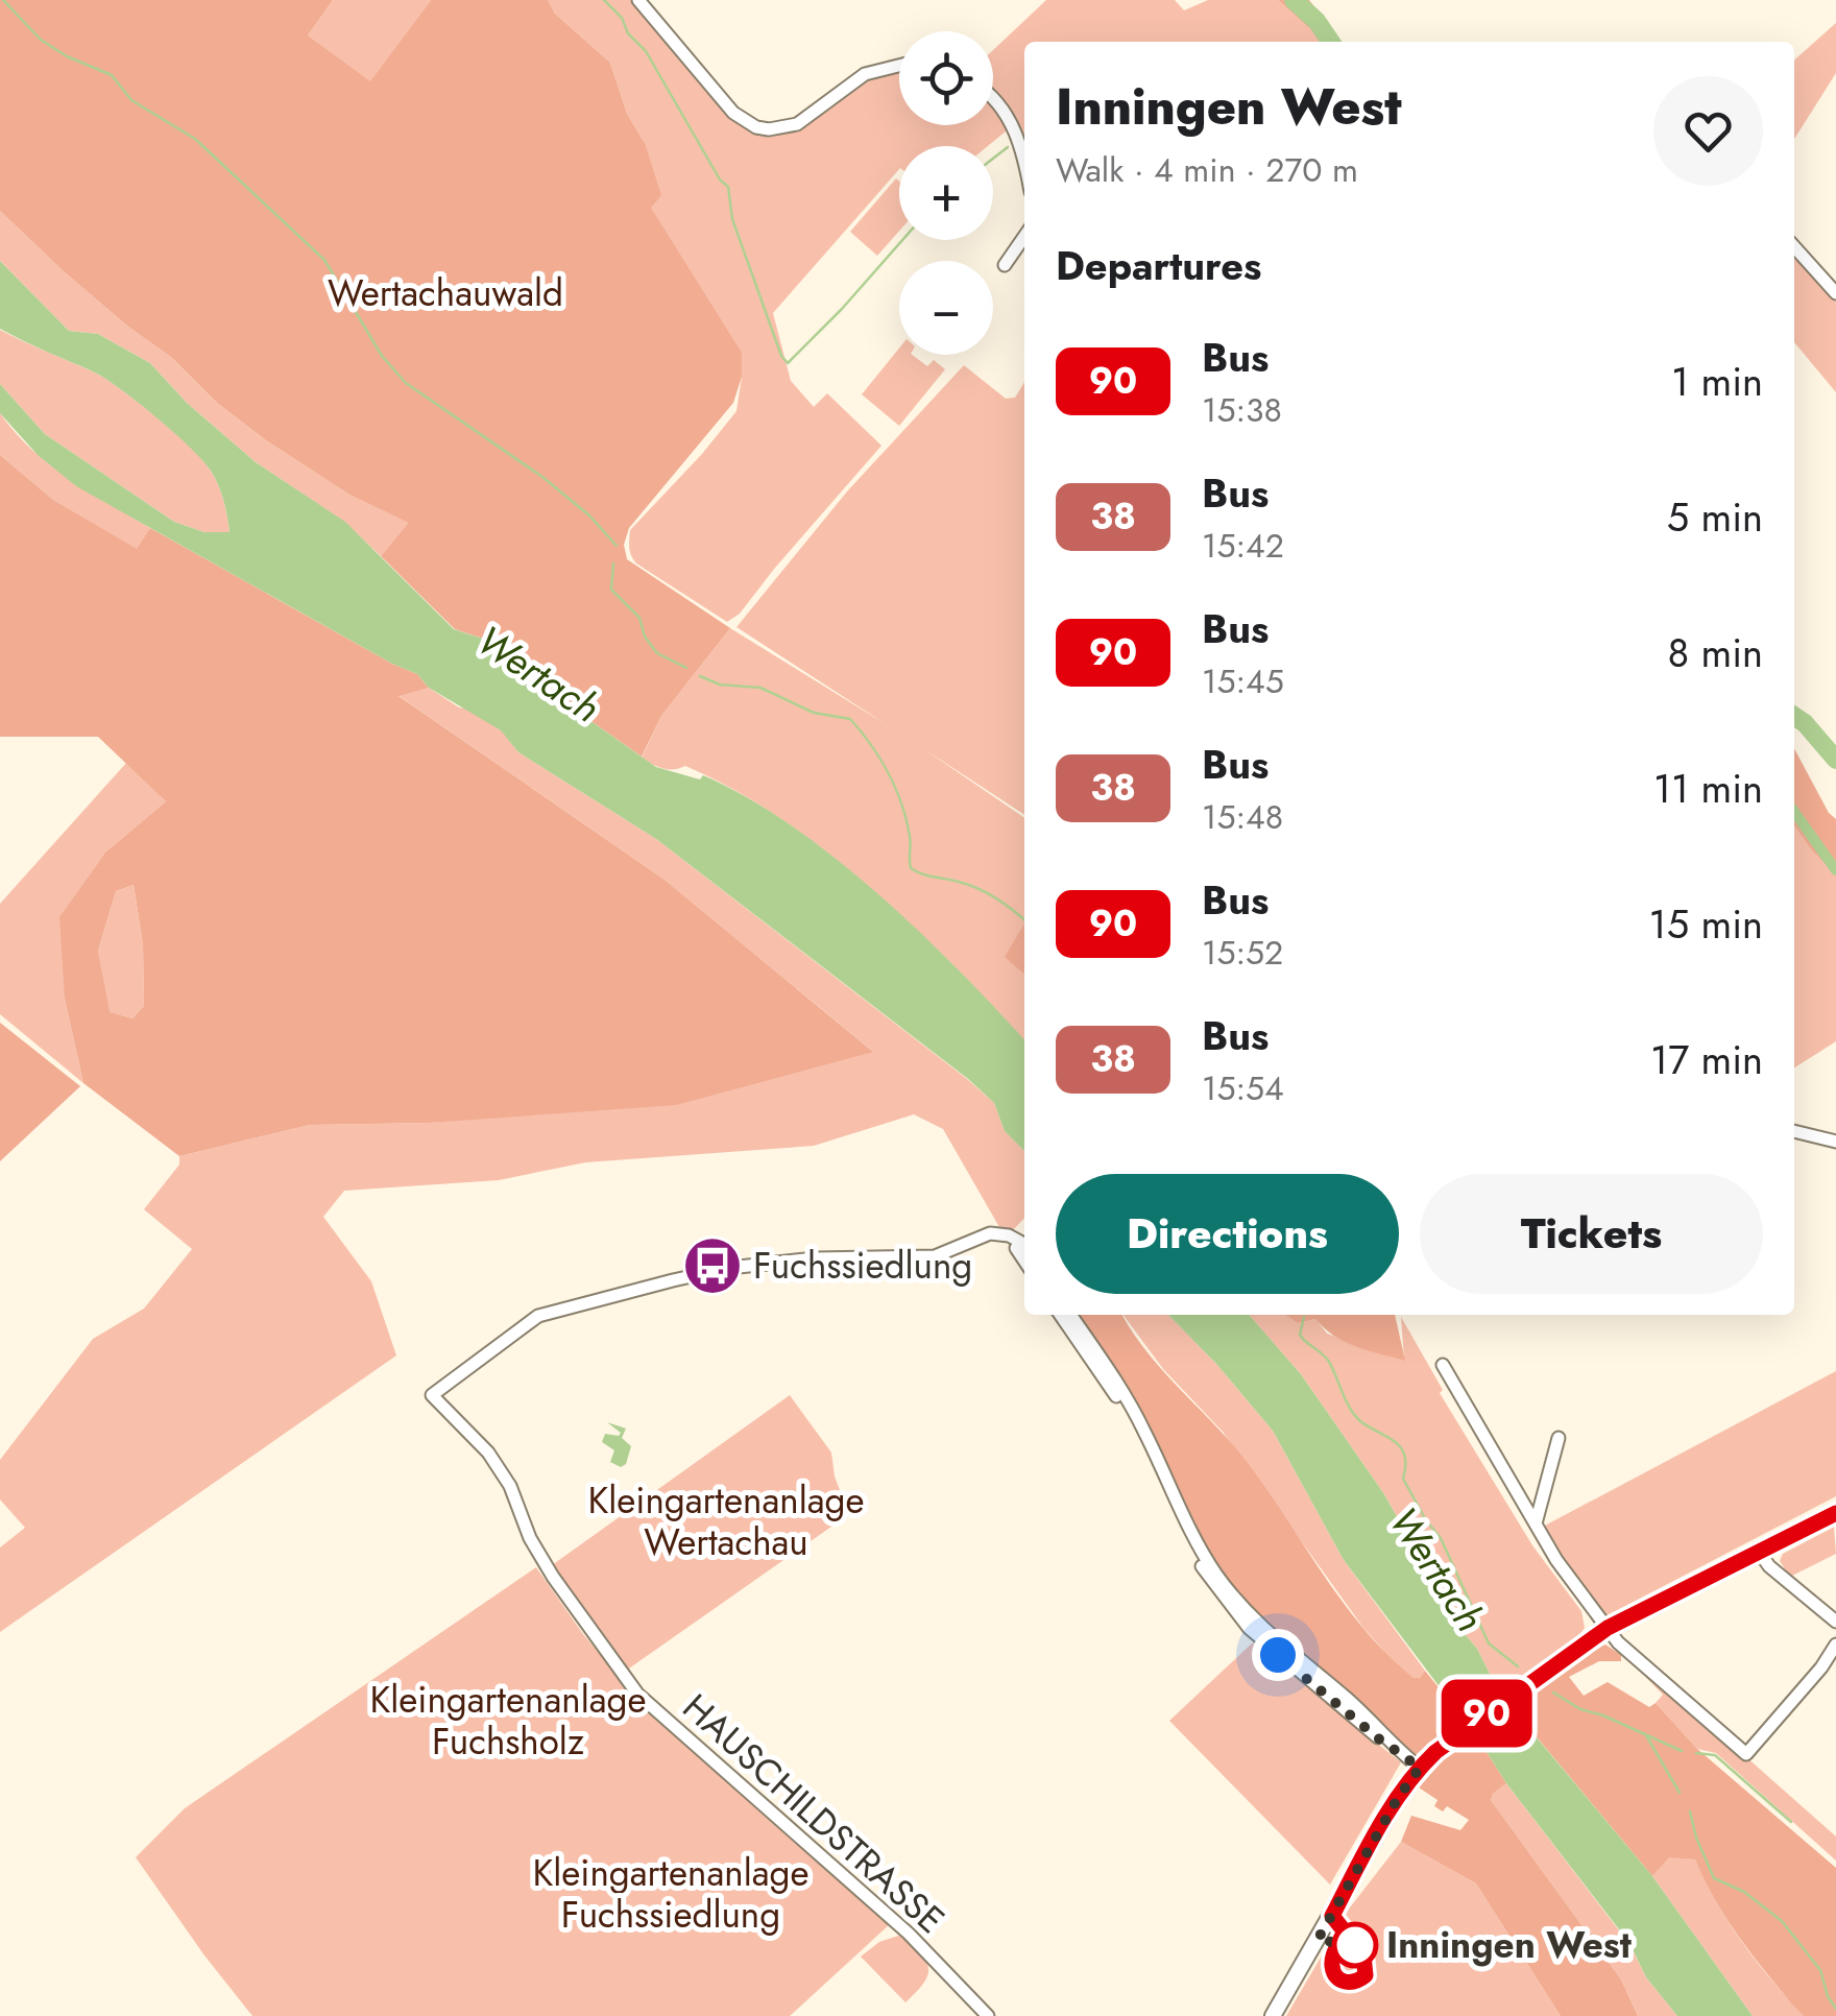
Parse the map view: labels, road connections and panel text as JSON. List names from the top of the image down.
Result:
{
  "streets": {
    "street": ["HAUSCHILDSTRASSE"]
  },
  "water": ["Wertach"],
  "parks": [
    "Wertachauwald",
    "Kleingartenanlage Wertachau",
    "Kleingartenanlage Fuchsholz",
    "Kleingartenanlage Fuchssiedlung"
  ],
  "places": {
    "bus stop": ["Fuchssiedlung"],
    "other": ["Inningen West"]
  },
  "lines": ["bus line 90"],
  "page": {
    "on_map": "90",
    "map_buttons": ["+", "−"],
    "heading": [
      ["Inningen West", "Walk · 4 min · 270 m"],
      "Departures"
    ],
    "list": [
      {
        "mark": "90",
        "name": "Bus",
        "note": "15:38",
        "value": "1 min"
      },
      {
        "mark": "38",
        "name": "Bus",
        "note": "15:42",
        "value": "5 min"
      },
      {
        "mark": "90",
        "name": "Bus",
        "note": "15:45",
        "value": "8 min"
      },
      {
        "mark": "38",
        "name": "Bus",
        "note": "15:48",
        "value": "11 min"
      },
      {
        "mark": "90",
        "name": "Bus",
        "note": "15:52",
        "value": "15 min"
      },
      {
        "mark": "38",
        "name": "Bus",
        "note": "15:54",
        "value": "17 min"
      }
    ],
    "buttons": ["Directions", "Tickets"]
  }
}
